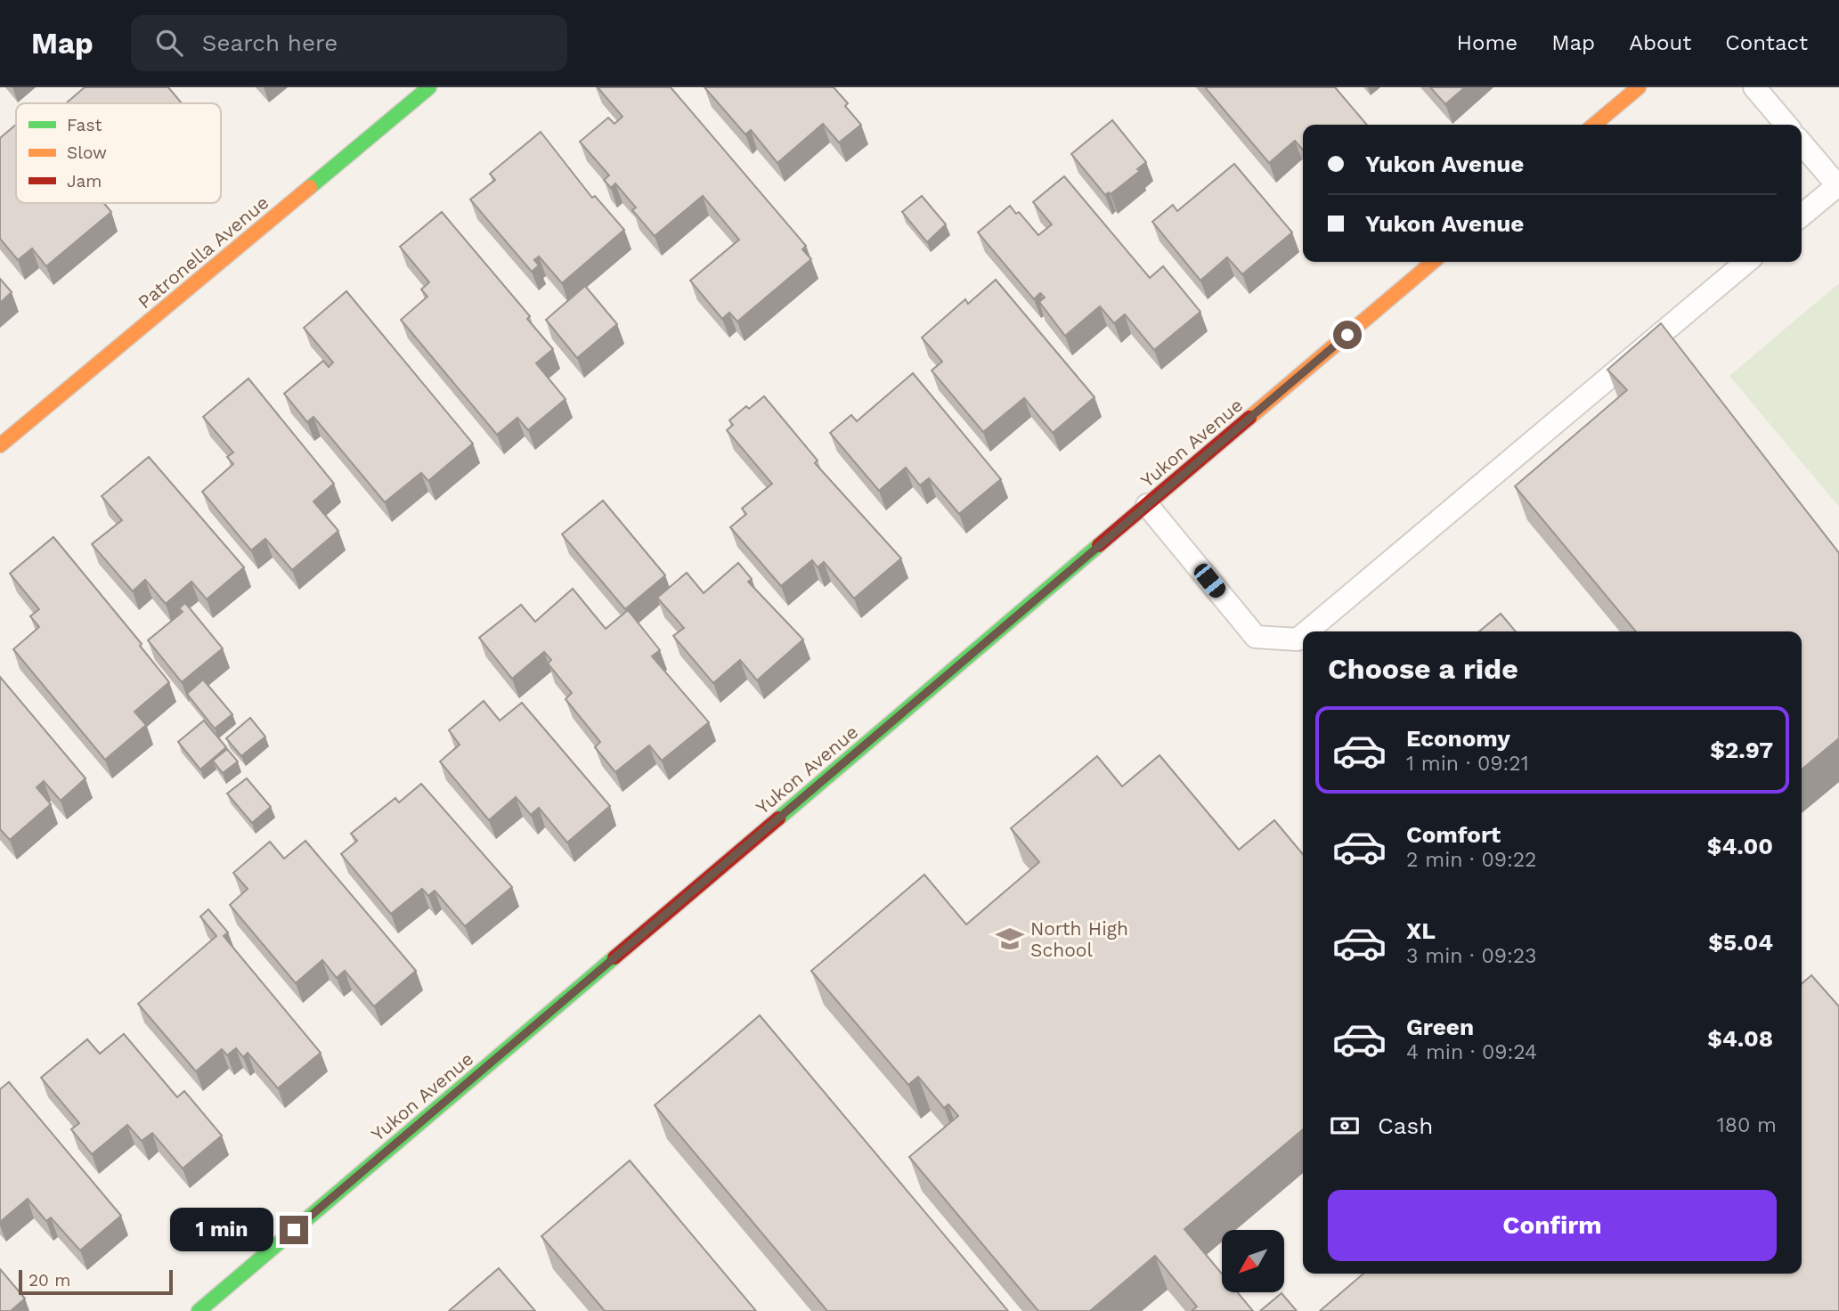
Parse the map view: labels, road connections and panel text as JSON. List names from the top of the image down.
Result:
{
  "streets": {
    "street": ["Patronella Avenue", "Yukon Avenue"]
  },
  "places": {
    "school or university": ["North High School"]
  },
  "legend": ["Fast", "Slow", "Jam"],
  "scale_bar": "20 m",
  "north": "bottom left",
  "page": {
    "header": "Map",
    "search": "Search here",
    "nav": [
      "Home",
      "Map",
      "About",
      "Contact"
    ],
    "banner": ["Yukon Avenue", "Yukon Avenue"],
    "heading": "Choose a ride",
    "list": [
      {
        "name": "Economy",
        "note": "1 min · 09:21",
        "value": "$2.97"
      },
      {
        "name": "Comfort",
        "note": "2 min · 09:22",
        "value": "$4.00"
      },
      {
        "name": "XL",
        "note": "3 min · 09:23",
        "value": "$5.04"
      },
      {
        "name": "Green",
        "note": "4 min · 09:24",
        "value": "$4.08"
      }
    ],
    "pay": ["Cash", "180 m"],
    "buttons": "Confirm",
    "bubble": "1 min",
    "scale": "20 m"
  }
}
